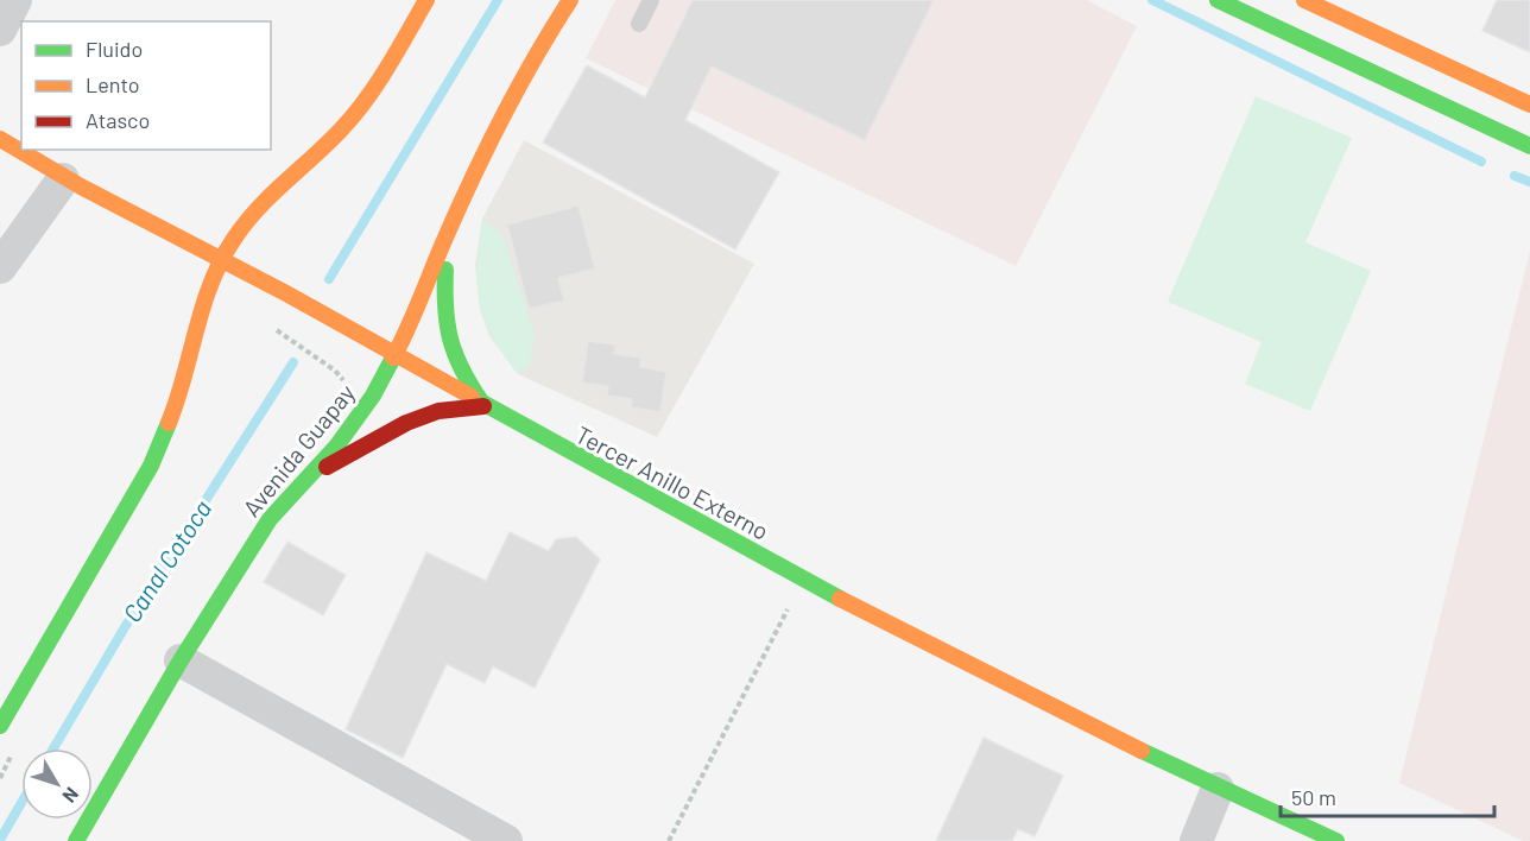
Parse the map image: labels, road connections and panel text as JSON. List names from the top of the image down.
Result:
{
  "streets": {
    "main road": ["Avenida Guapay", "Tercer Anillo Externo"]
  },
  "crossings": [
    ["Avenida Guapay", "Tercer Anillo Externo"]
  ],
  "water": ["Canal Cotoca"],
  "legend": ["Fluido", "Lento", "Atasco"],
  "scale_bar": "50 m",
  "north": "bottom right"
}
